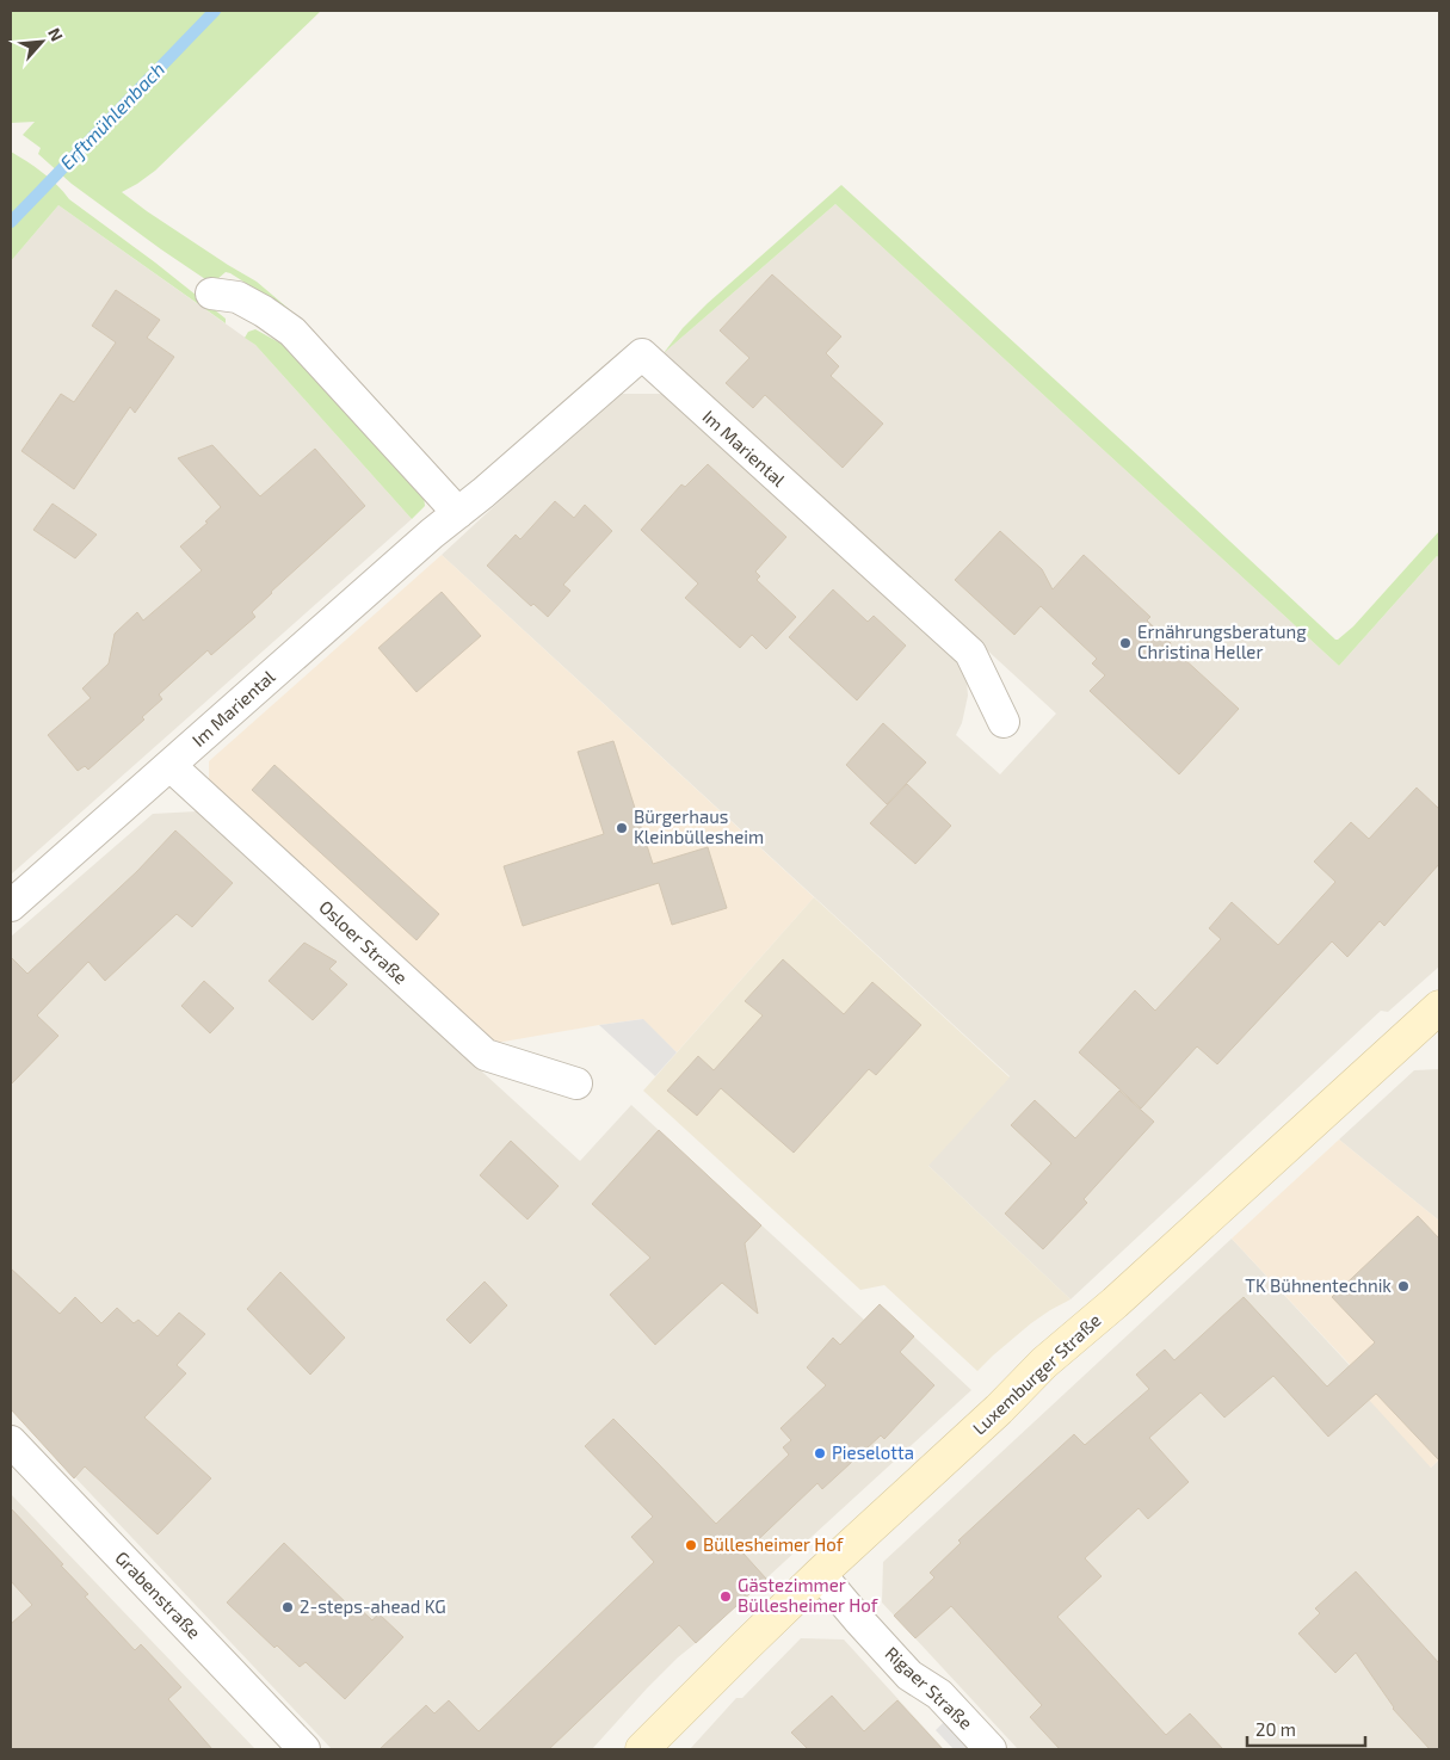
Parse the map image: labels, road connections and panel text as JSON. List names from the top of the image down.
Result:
{
  "streets": {
    "street": [
      "Im Mariental",
      "Osloer Straße",
      "Luxemburger Straße",
      "Grabenstraße",
      "Rigaer Straße"
    ]
  },
  "crossings": [
    ["Im Mariental", "Osloer Straße"],
    ["Luxemburger Straße", "Rigaer Straße"]
  ],
  "water": ["Erftmühlenbach"],
  "places": [
    "Ernährungsberatung Christina Heller",
    "Bürgerhaus Kleinbüllesheim",
    "TK Bühnentechnik",
    "Pieselotta",
    "Büllesheimer Hof",
    "Gästezimmer Büllesheimer Hof",
    "2-steps-ahead KG"
  ],
  "scale_bar": "20 m",
  "north": "top right"
}
